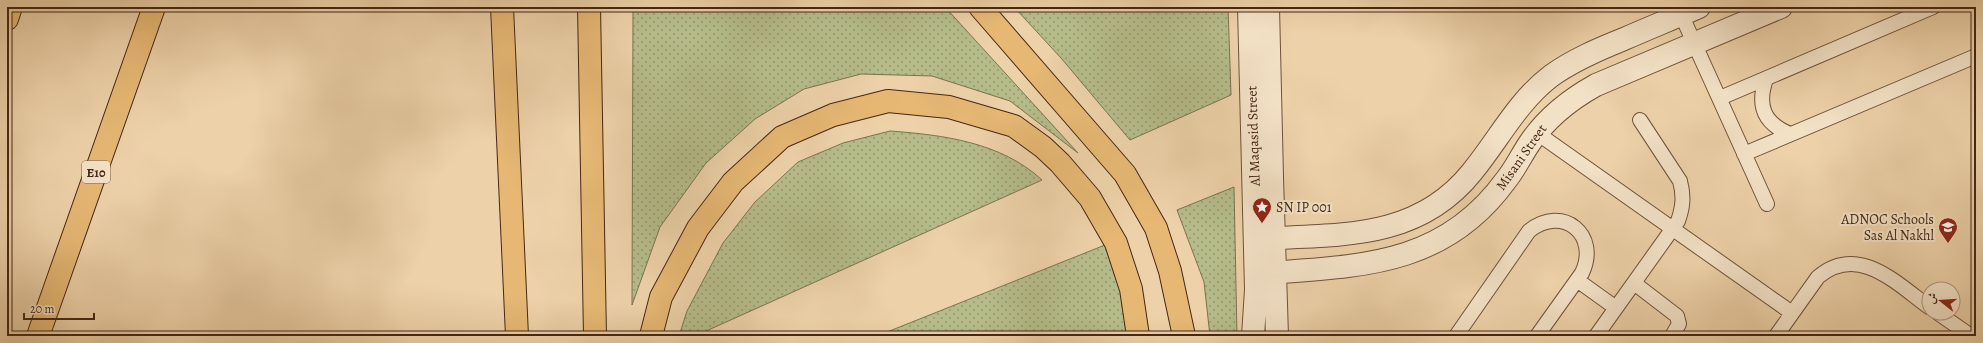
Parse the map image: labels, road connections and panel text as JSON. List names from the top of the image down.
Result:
{
  "streets": {
    "highway": ["E10"],
    "street": ["Al Maqasid Street", "Misani Street"]
  },
  "crossings": [
    ["Al Maqasid Street", "Misani Street"]
  ],
  "places": {
    "place": ["SN IP 001"],
    "school or university": ["ADNOC Schools Sas Al Nakhl"]
  },
  "scale_bar": "20 m",
  "north": "left"
}
